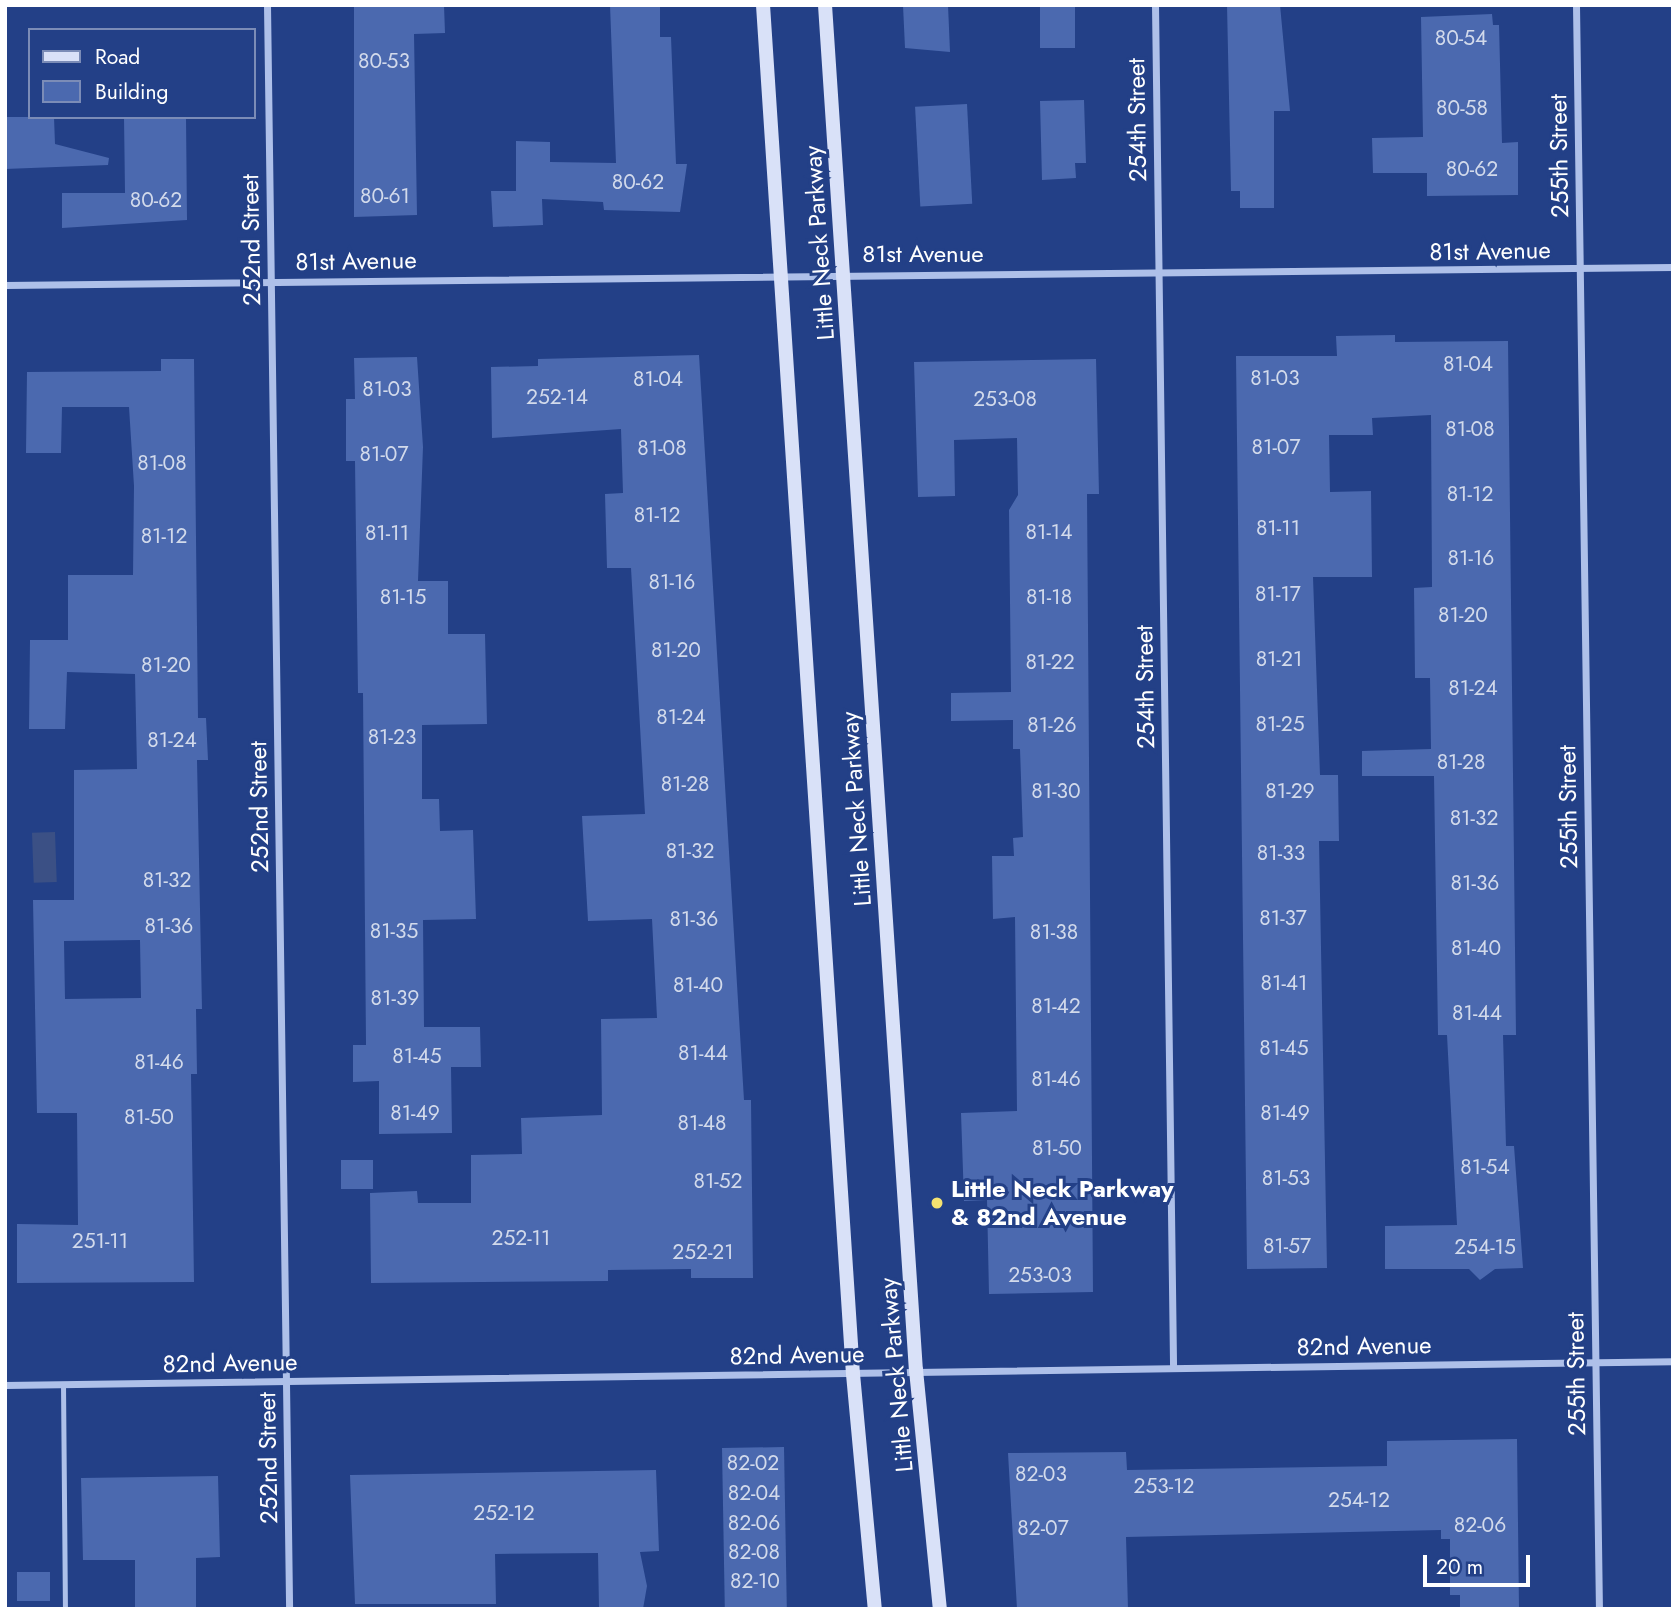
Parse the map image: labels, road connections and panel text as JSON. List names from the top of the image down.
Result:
{
  "streets": {
    "main road": ["Little Neck Parkway"],
    "street": [
      "254th Street",
      "255th Street",
      "252nd Street",
      "81st Avenue",
      "82nd Avenue"
    ]
  },
  "crossings": [
    ["254th Street", "81st Avenue"],
    ["254th Street", "82nd Avenue"],
    ["255th Street", "81st Avenue"],
    ["255th Street", "82nd Avenue"],
    ["252nd Street", "81st Avenue"],
    ["252nd Street", "82nd Avenue"],
    ["Little Neck Parkway", "81st Avenue"],
    ["Little Neck Parkway", "82nd Avenue"]
  ],
  "places": ["Little Neck Parkway & 82nd Avenue"],
  "house_numbers": [
    "80-54",
    "80-53",
    "80-58",
    "80-62",
    "80-62",
    "80-61",
    "80-62",
    "81-04",
    "81-03",
    "81-04",
    "81-03",
    "252-14",
    "253-08",
    "81-08",
    "81-07",
    "81-08",
    "81-07",
    "81-08",
    "81-12",
    "81-12",
    "81-11",
    "81-14",
    "81-11",
    "81-12",
    "81-16",
    "81-16",
    "81-17",
    "81-15",
    "81-18",
    "81-20",
    "81-20",
    "81-21",
    "81-22",
    "81-20",
    "81-24",
    "81-24",
    "81-25",
    "81-26",
    "81-23",
    "81-24",
    "81-28",
    "81-28",
    "81-30",
    "81-29",
    "81-32",
    "81-32",
    "81-33",
    "81-32",
    "81-36",
    "81-37",
    "81-36",
    "81-36",
    "81-35",
    "81-38",
    "81-40",
    "81-41",
    "81-40",
    "81-39",
    "81-42",
    "81-44",
    "81-45",
    "81-44",
    "81-45",
    "81-46",
    "81-46",
    "81-49",
    "81-49",
    "81-50",
    "81-48",
    "81-50",
    "81-54",
    "81-53",
    "81-52",
    "252-11",
    "251-11",
    "81-57",
    "254-15",
    "252-21",
    "253-03",
    "82-02",
    "82-03",
    "253-12",
    "82-04",
    "254-12",
    "252-12",
    "82-06",
    "82-06",
    "82-07",
    "82-08",
    "82-10"
  ],
  "legend": ["Road", "Building"],
  "scale_bar": "20 m"
}
